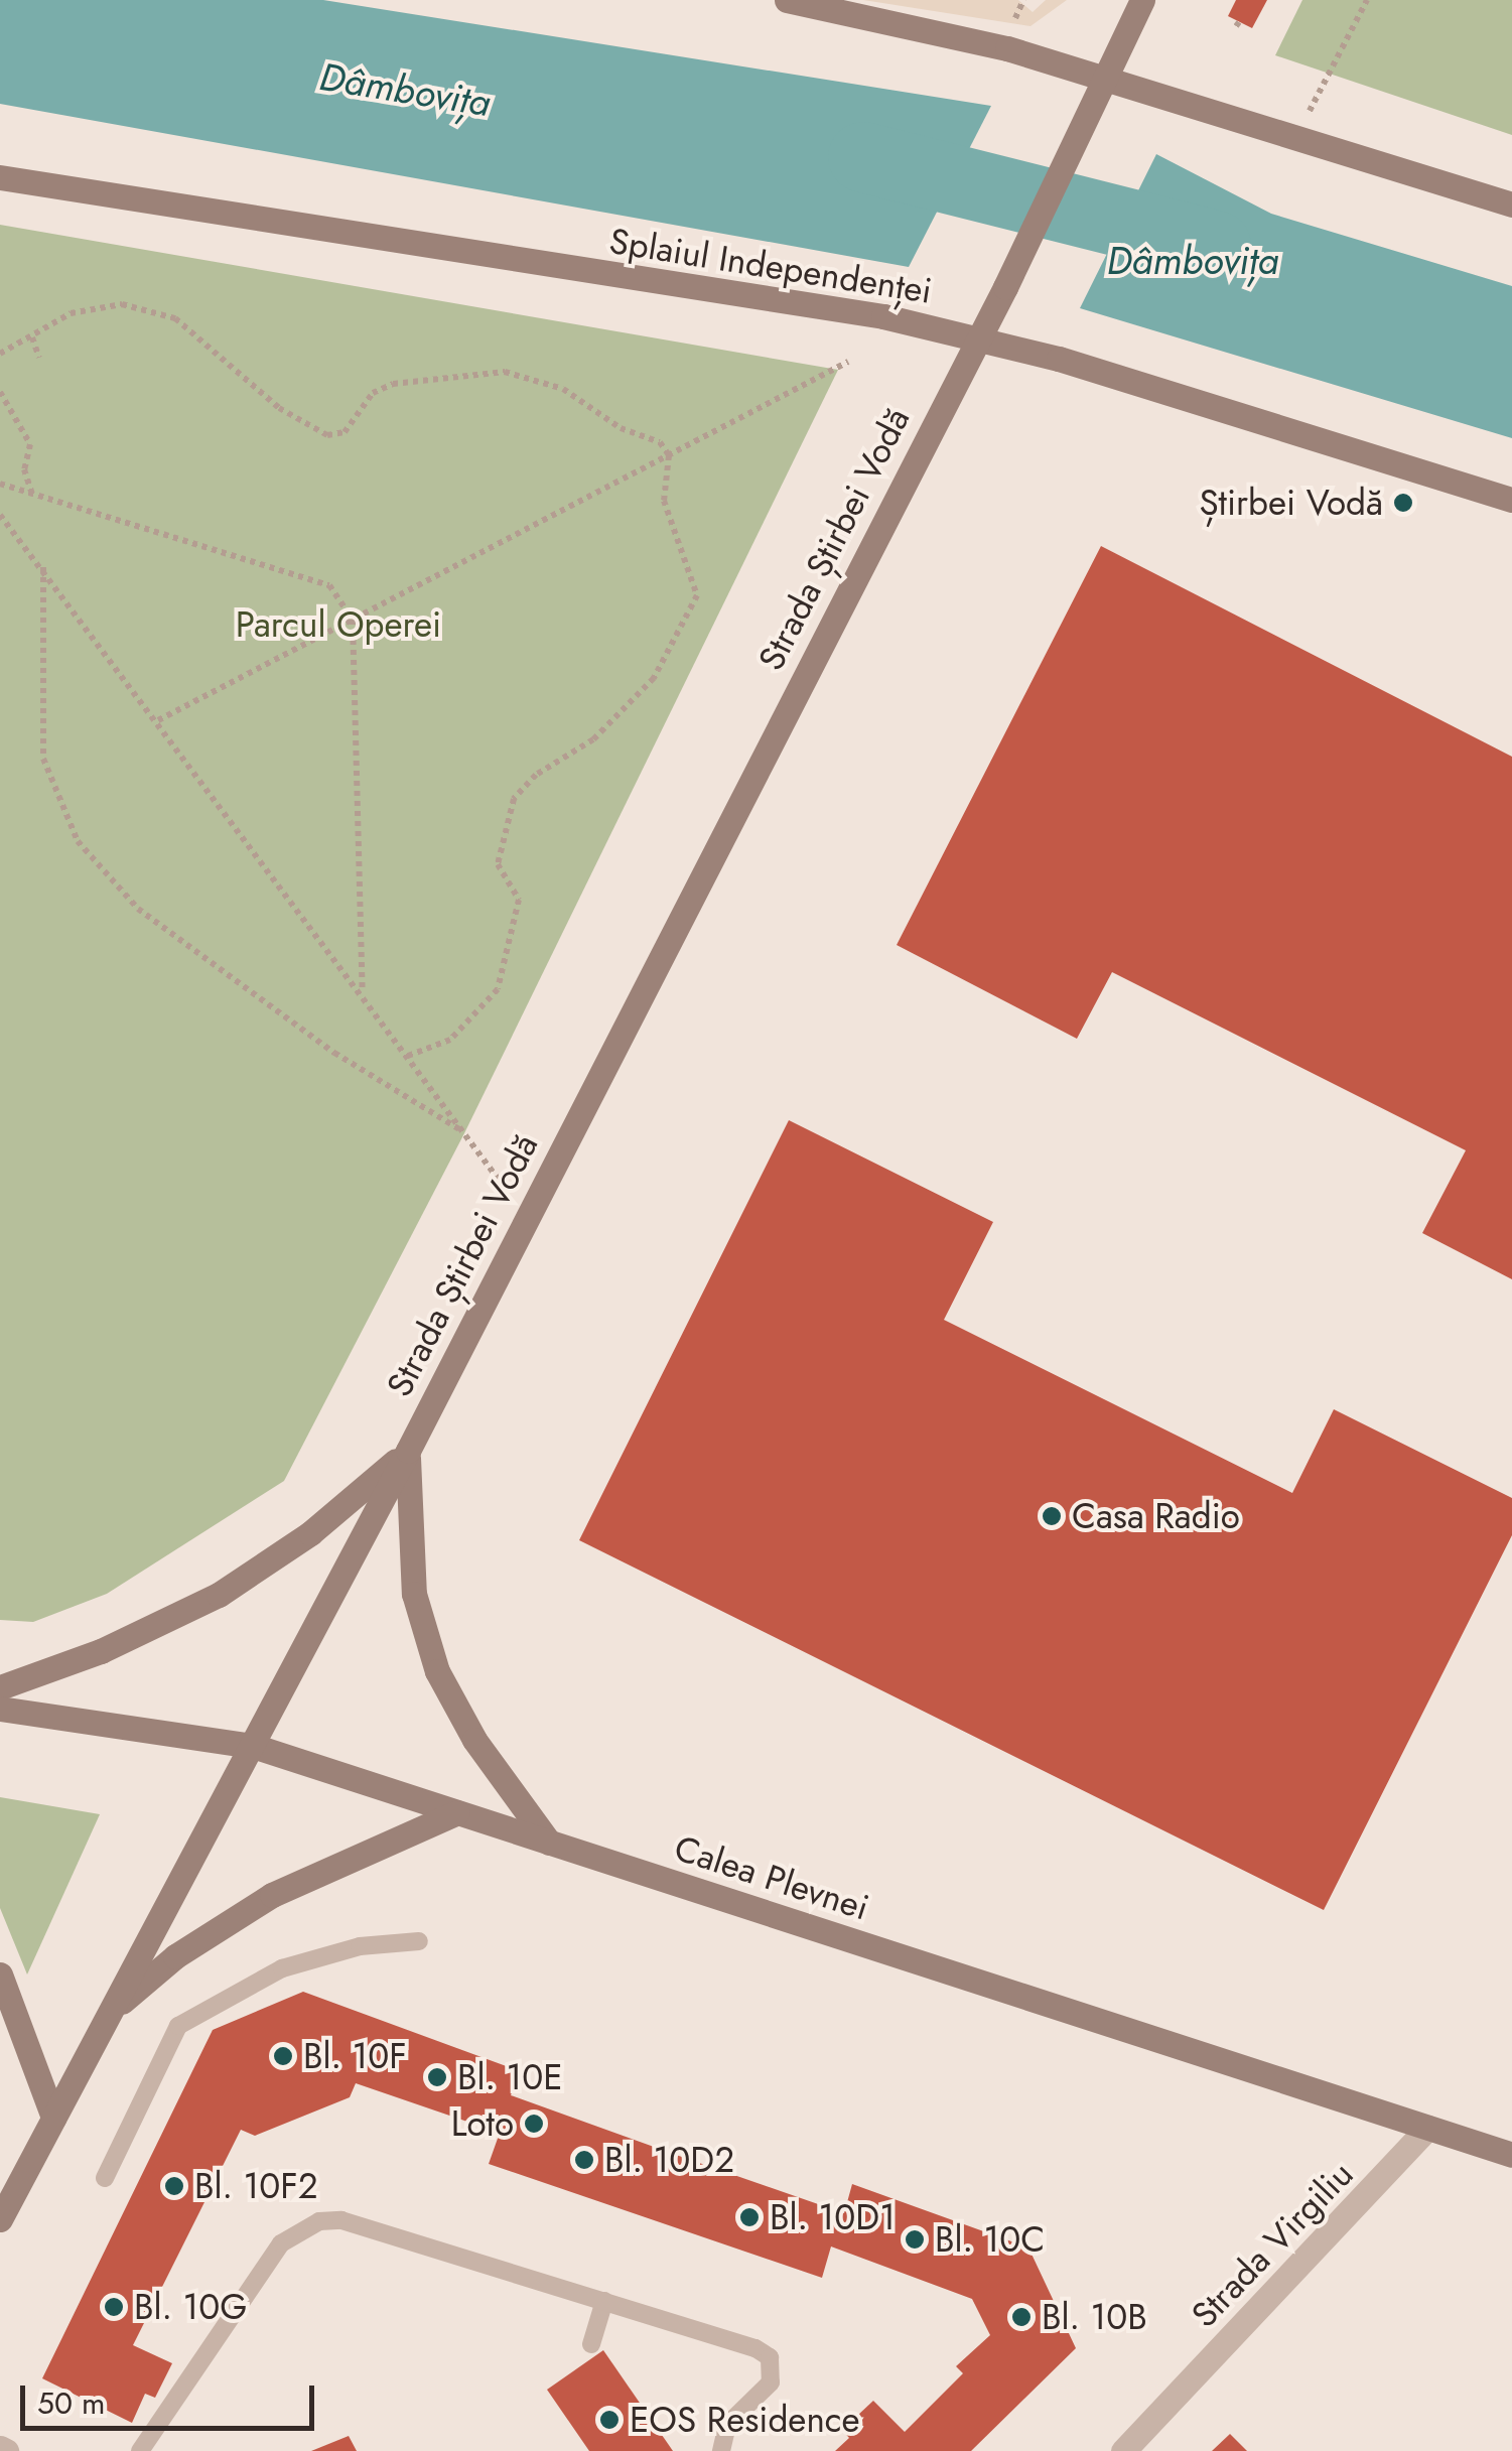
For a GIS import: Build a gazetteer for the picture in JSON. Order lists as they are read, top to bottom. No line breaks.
{"streets":{"main road":["Splaiul Independenței","Strada Știrbei Vodă","Calea Plevnei"],"street":["Strada Virgiliu"]},"crossings":[["Splaiul Independenței","Strada Știrbei Vodă"],["Strada Știrbei Vodă","Calea Plevnei"],["Calea Plevnei","Strada Virgiliu"]],"water":["Dâmbovița"],"parks":["Parcul Operei"],"places":["Știrbei Vodă","Casa Radio","Bl. 10F","Bl. 10E","Loto","Bl. 10D2","Bl. 10F2","Bl. 10D1","Bl. 10C","Bl. 10G","Bl. 10B","EOS Residence"],"scale_bar":"50 m"}
